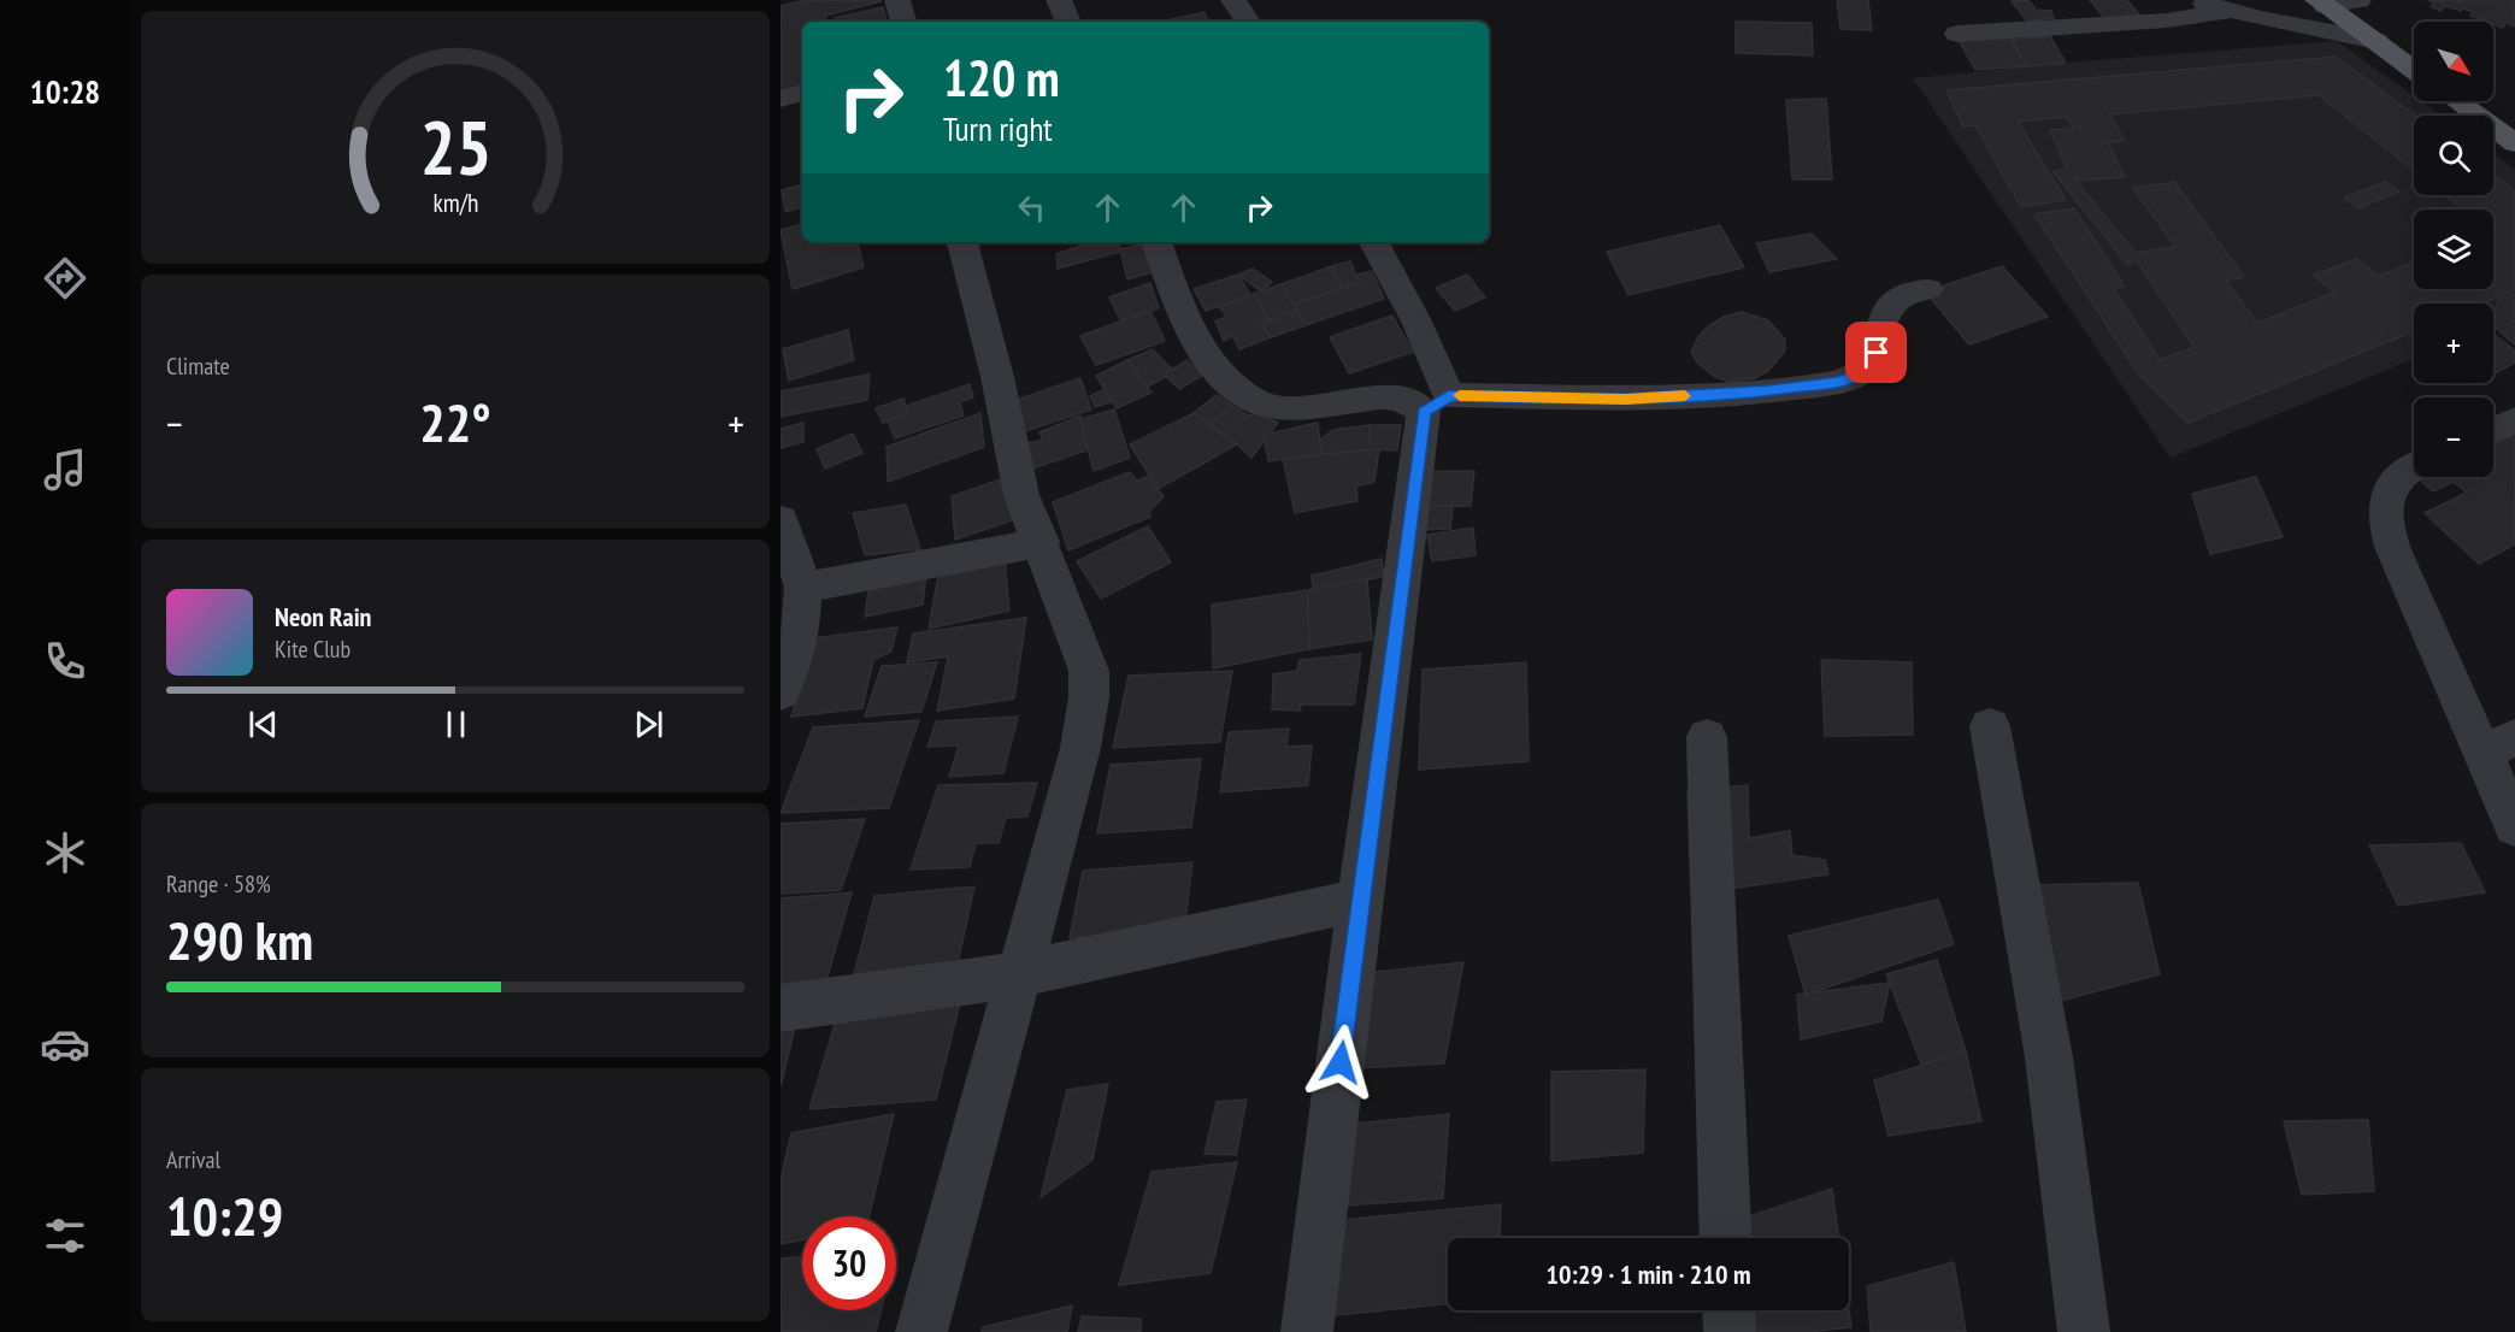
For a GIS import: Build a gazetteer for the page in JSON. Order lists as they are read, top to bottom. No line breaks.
{"north":"bottom right","page":{"tabs":"10:28","map_buttons":["+","−"],"turn":["120 m","Turn right"],"tile":["Climate",["Range · 58%","290 km"],["Arrival","10:29"]],"heat":["−","22°","+"],"song":["Neon Rain","Kite Club"],"limit":"30","trip":"10:29 · 1 min · 210 m","gauge":["25","km/h"]}}
